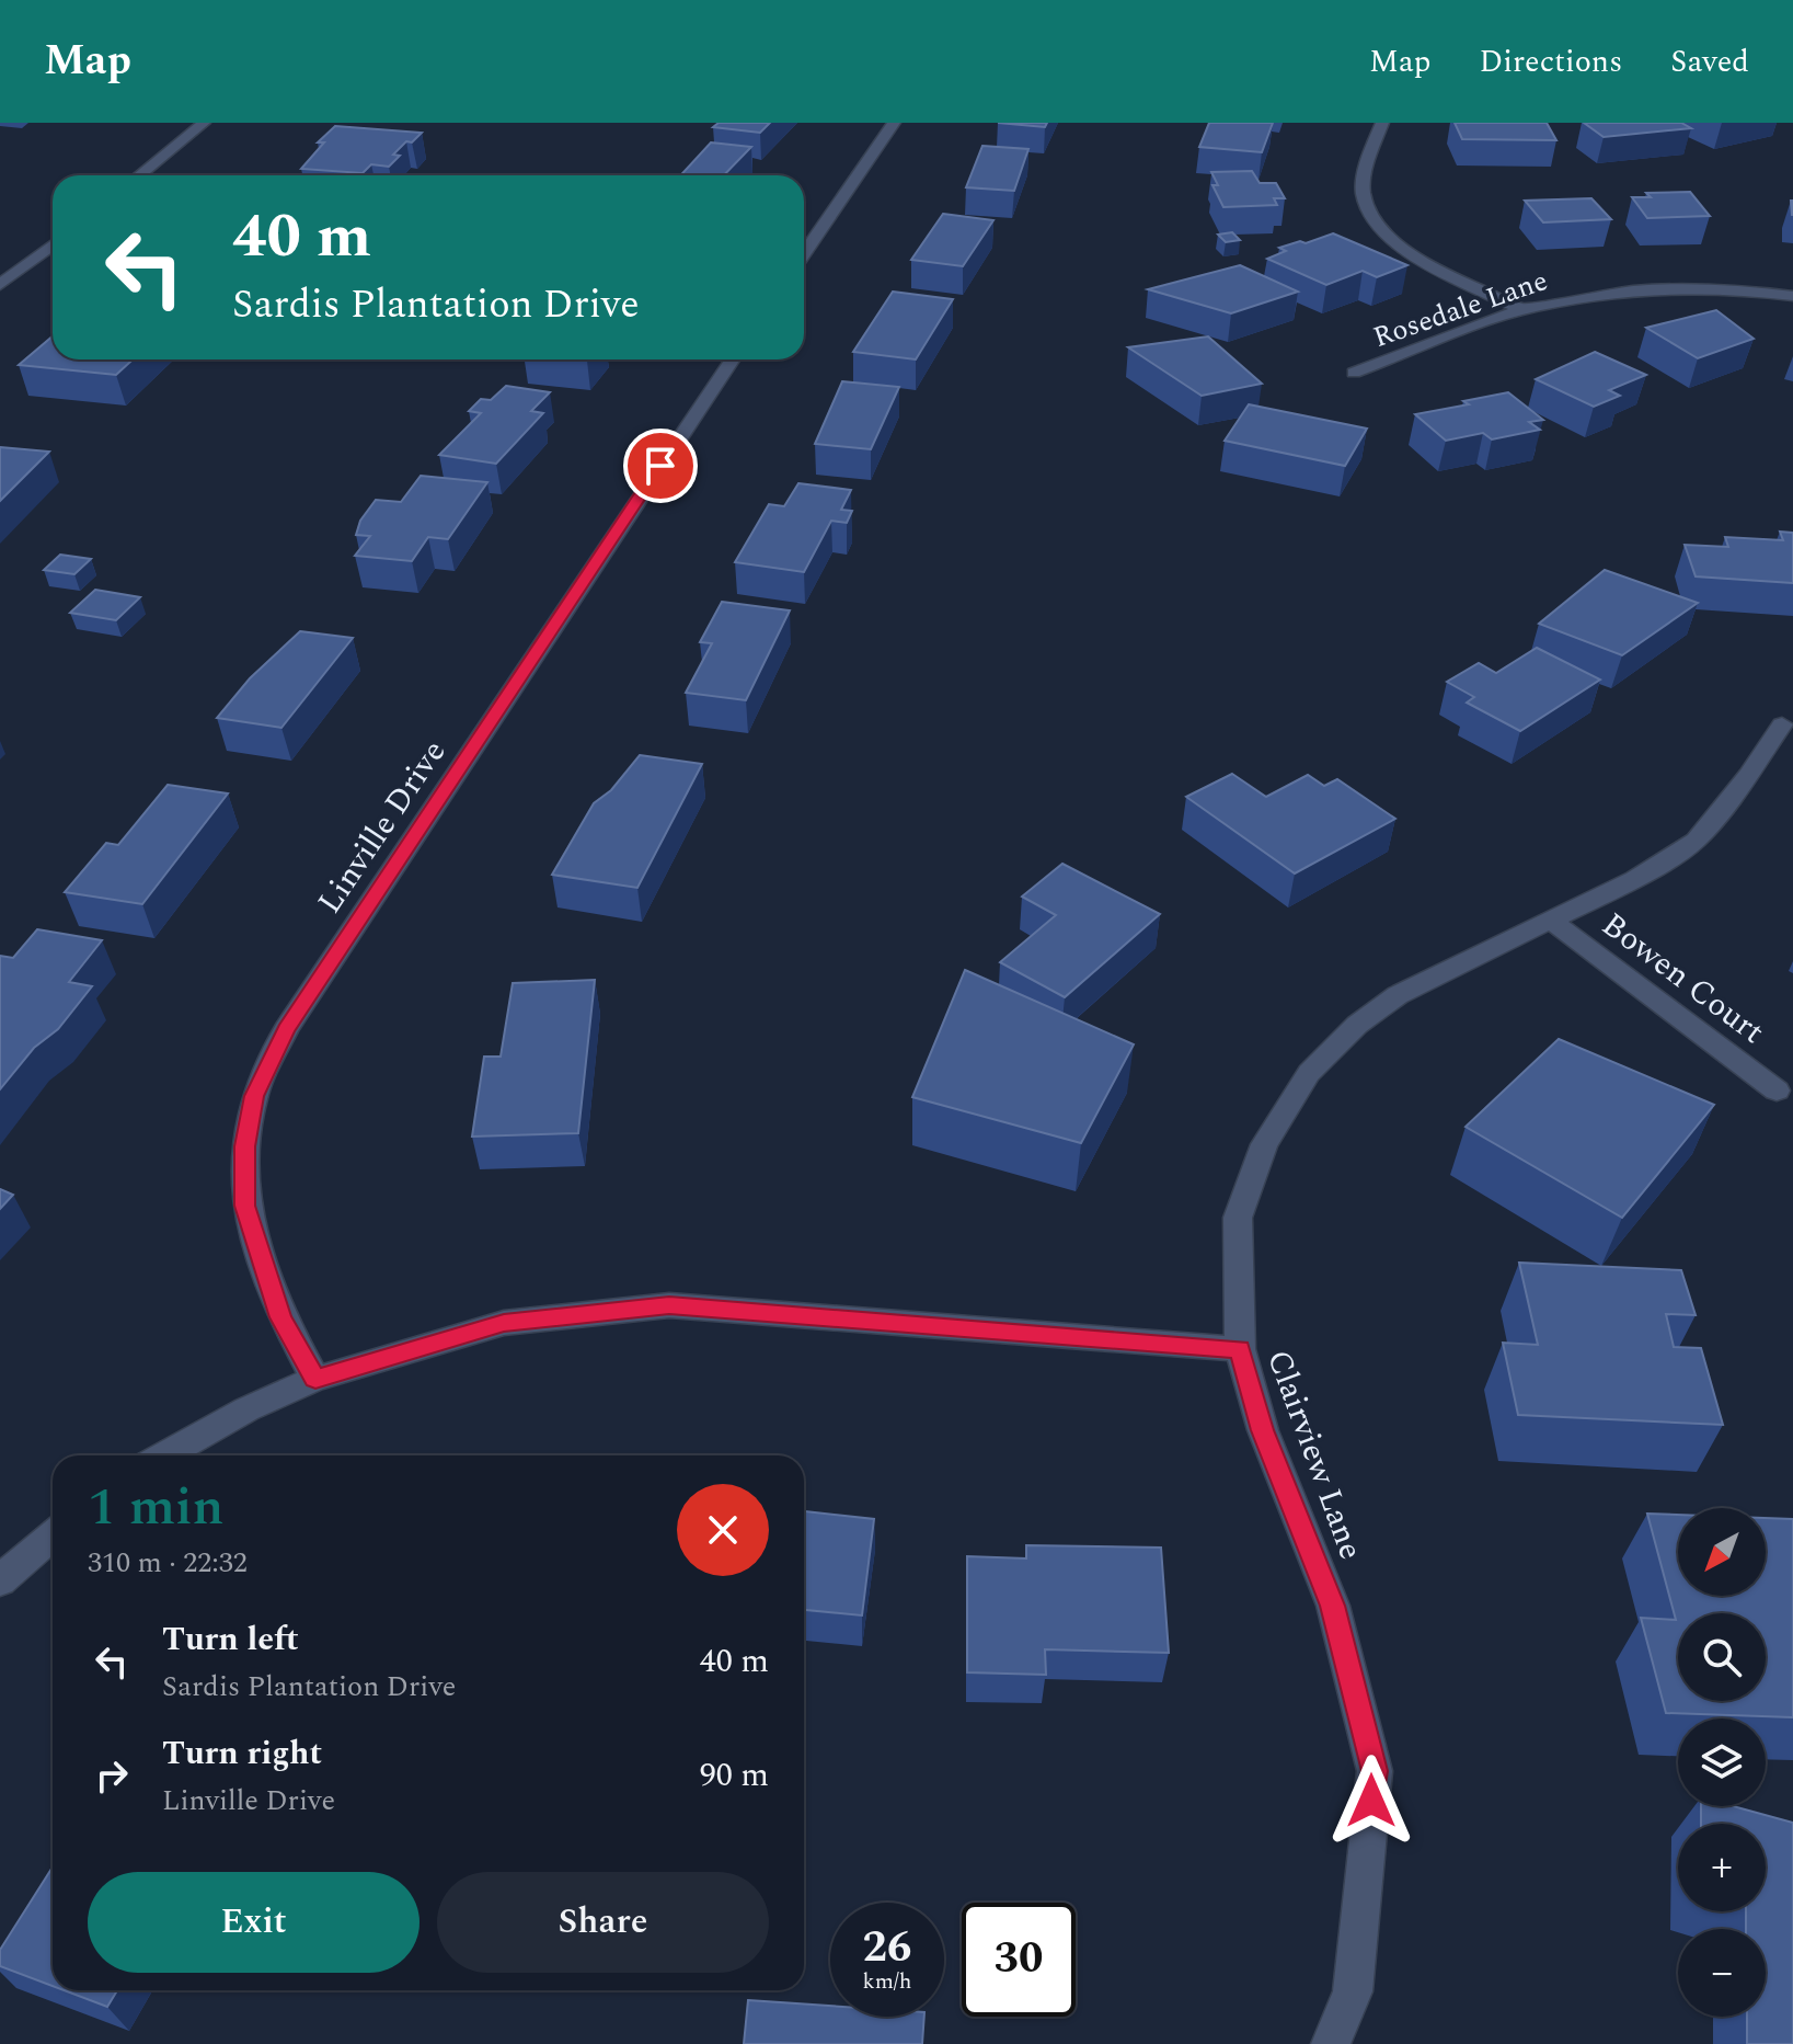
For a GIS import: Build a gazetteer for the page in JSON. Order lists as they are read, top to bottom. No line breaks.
{"streets":{"street":["Rosedale Lane","Linville Drive","Bowen Court","Clairview Lane"]},"crossings":[["Bowen Court","Clairview Lane"]],"north":"bottom left","page":{"header":"Map","nav":["Map","Directions","Saved"],"turn":["40 m","Sardis Plantation Drive"],"heading":["1 min","310 m · 22:32"],"map_buttons":["+","−"],"list":[{"name":"Turn left","note":"Sardis Plantation Drive","value":"40 m"},{"name":"Turn right","note":"Linville Drive","value":"90 m"}],"buttons":["Exit","Share"],"speed":"26 km/h","limit":"30"}}
